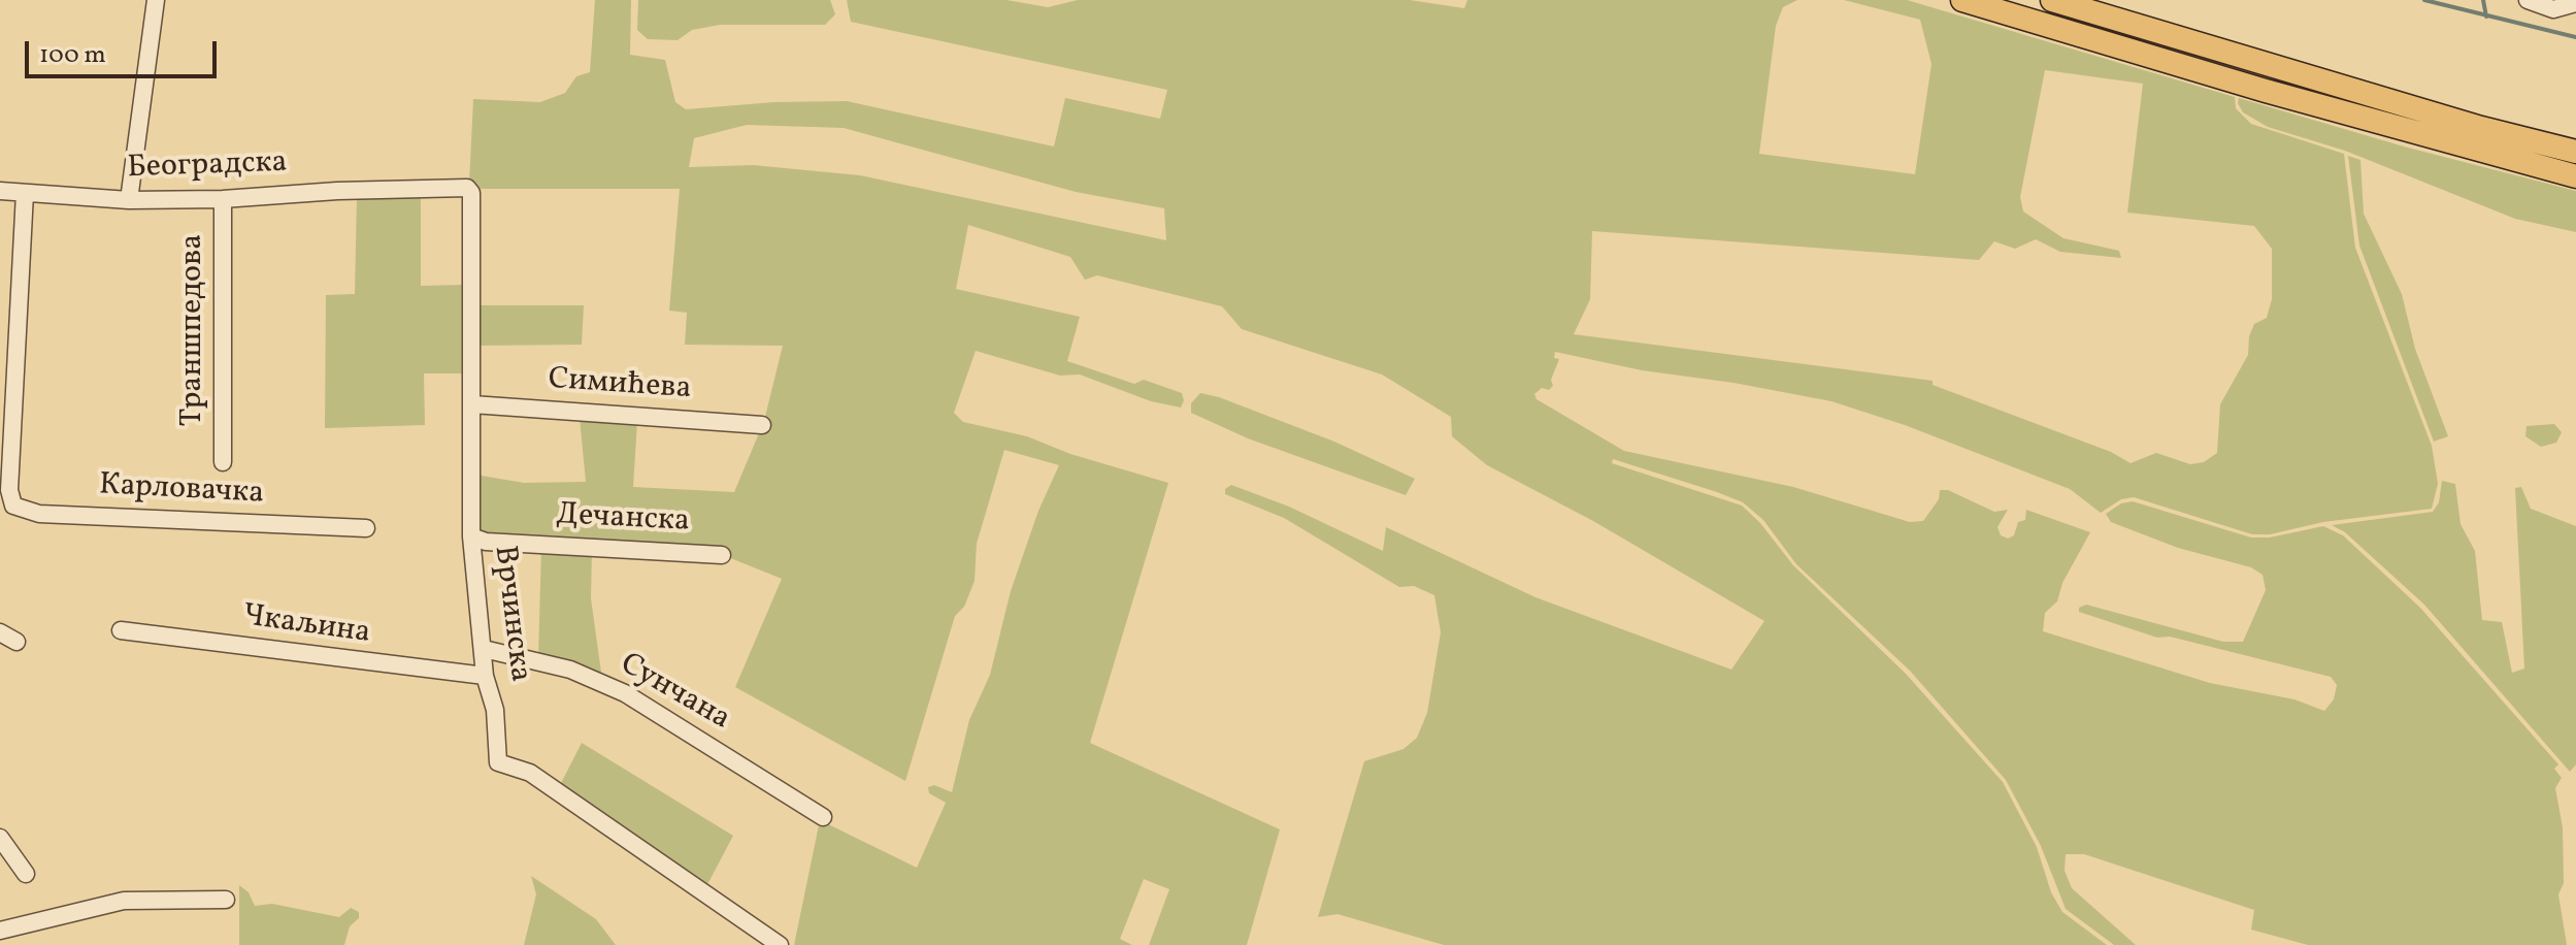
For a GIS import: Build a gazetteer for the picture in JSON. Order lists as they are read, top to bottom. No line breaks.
{"streets":{"street":["Београдска","Траншпедова","Симићева","Карловачка","Дечанска","Врчинска","Чкаљина","Сунчана"]},"crossings":[["Београдска","Траншпедова"],["Београдска","Карловачка"],["Београдска","Врчинска"],["Симићева","Врчинска"],["Дечанска","Врчинска"],["Врчинска","Чкаљина"],["Врчинска","Сунчана"]],"scale_bar":"100 m"}
